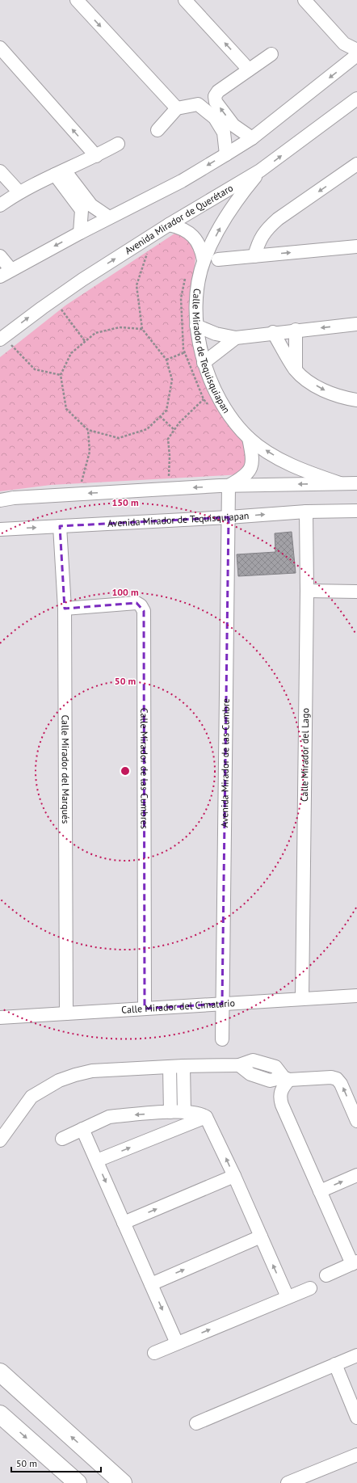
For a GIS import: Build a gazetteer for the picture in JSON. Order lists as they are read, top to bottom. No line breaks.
{"streets":{"street":["Avenida Mirador de Querétaro","Calle Mirador de Tequisquiapan","Avenida Mirador de Tequisquiapan","Calle Mirador del Lago","Avenida Mirador de las Cumbre","Calle Mirador de las Cumbres","Calle Mirador del Marqués","Calle Mirador del Cimatario"]},"crossings":[["Avenida Mirador de Querétaro","Calle Mirador de Tequisquiapan"],["Avenida Mirador de Tequisquiapan","Calle Mirador del Lago"],["Avenida Mirador de Tequisquiapan","Avenida Mirador de las Cumbre"],["Avenida Mirador de Tequisquiapan","Calle Mirador del Marqués"],["Calle Mirador del Lago","Calle Mirador del Cimatario"],["Avenida Mirador de las Cumbre","Calle Mirador del Cimatario"],["Calle Mirador de las Cumbres","Calle Mirador del Marqués"],["Calle Mirador de las Cumbres","Calle Mirador del Cimatario"],["Calle Mirador del Marqués","Calle Mirador del Cimatario"]],"scale_bar":"50 m","rings":["150 m","100 m","50 m"]}
